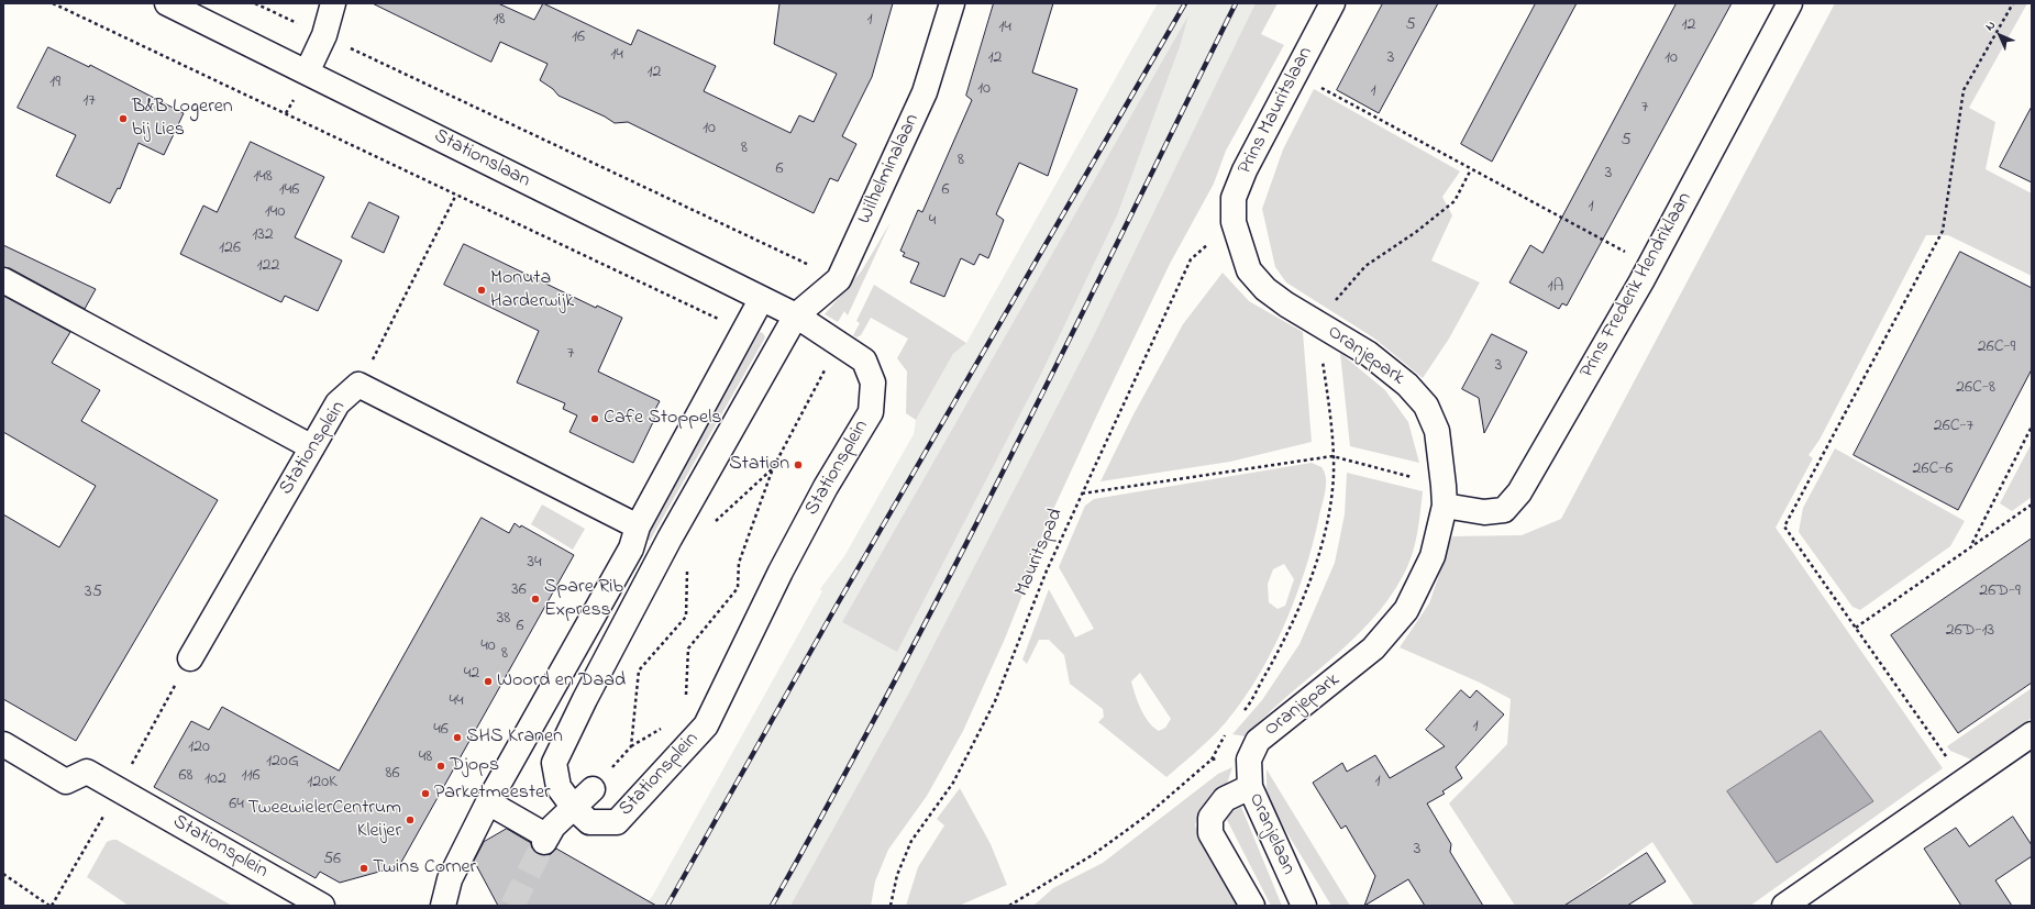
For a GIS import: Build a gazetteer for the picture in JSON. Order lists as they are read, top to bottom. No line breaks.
{"streets":{"street":["Prins Mauritslaan","Stationslaan","Wilhelminalaan","Prins Frederik Hendriklaan","Oranjepark","Stationsplein","Oranjelaan"],"path":["Mauritspad"]},"crossings":[["Prins Mauritslaan","Oranjepark"],["Prins Mauritslaan","Mauritspad"],["Stationslaan","Wilhelminalaan"],["Stationslaan","Stationsplein"],["Wilhelminalaan","Stationsplein"],["Prins Frederik Hendriklaan","Oranjepark"],["Oranjepark","Mauritspad"],["Oranjepark","Oranjelaan"]],"places":["B&B Logeren bij Lies","Monuta Harderwijk","Cafe Stoppels","Station","Spare Rib Express","Woord en Daad","SHS Kranen","Djops","Parketmeester","TweewielerCentrum Kleijer","Twins Corner"],"house_numbers":["18","1","5","12","14","16","14","12","3","10","12","19","10","1","17","7","10","5","8","8","6","3","148","146","6","1","140","4","132","126","122","1A","26C-9","7","3","26C-8","26C-7","26C-6","34","36","26D-9","35","38","6","26D-13","40","8","42","44","1","46","120","48","120G","86","68","116","102","1","120K","64","3","56"],"north":"top left"}
